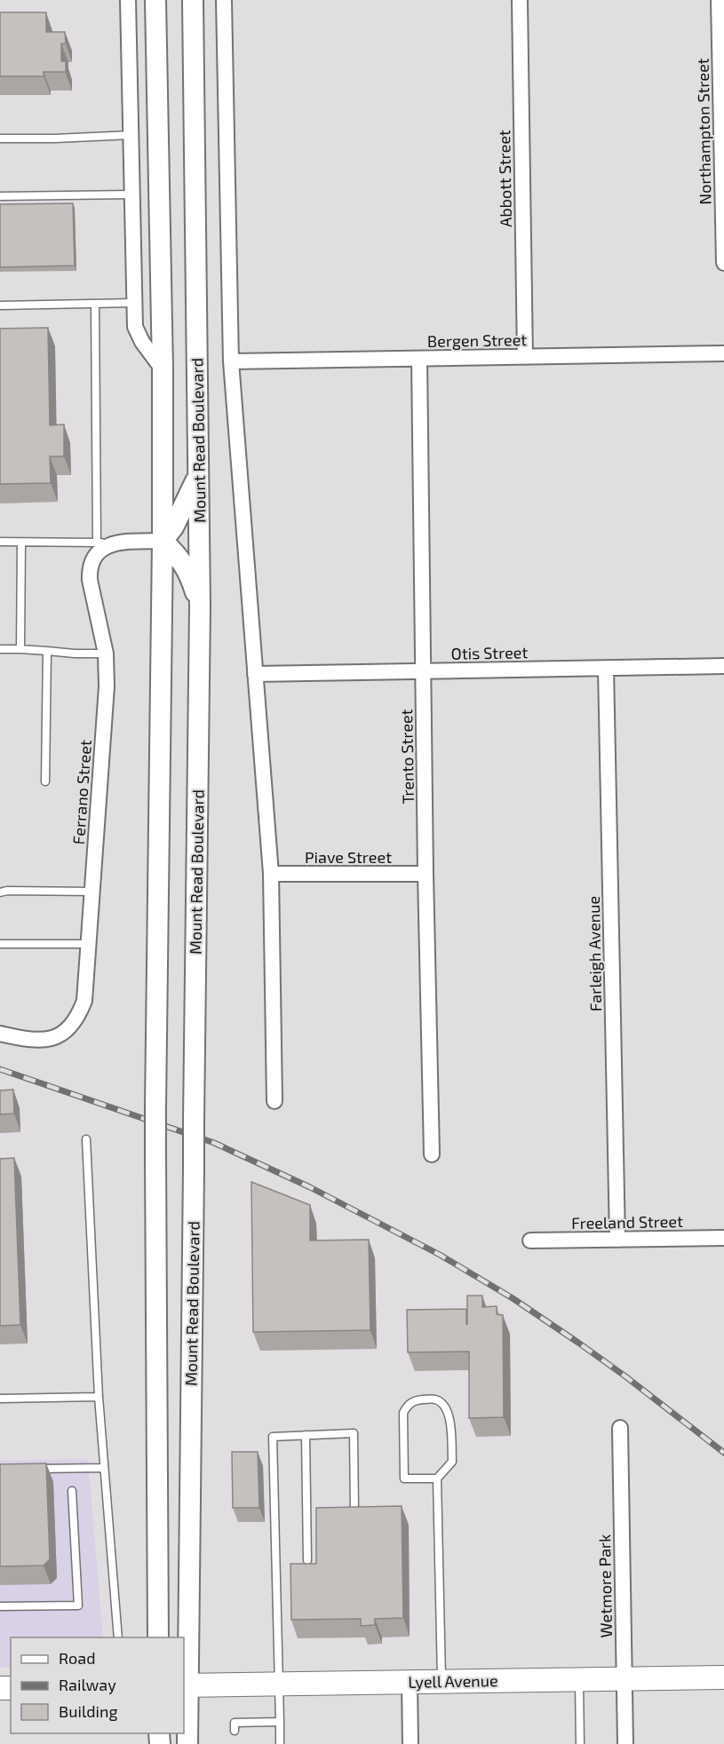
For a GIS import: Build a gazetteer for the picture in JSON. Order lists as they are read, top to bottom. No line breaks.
{"streets":{"main road":["Mount Read Boulevard","Lyell Avenue"],"street":["Northampton Street","Abbott Street","Bergen Street","Otis Street","Trento Street","Ferrano Street","Piave Street","Farleigh Avenue","Freeland Street","Wetmore Park"]},"crossings":[["Abbott Street","Bergen Street"],["Bergen Street","Trento Street"],["Mount Read Boulevard","Lyell Avenue"],["Otis Street","Trento Street"],["Otis Street","Farleigh Avenue"],["Trento Street","Piave Street"],["Farleigh Avenue","Freeland Street"],["Wetmore Park","Lyell Avenue"]],"legend":["Road","Railway","Building"]}
